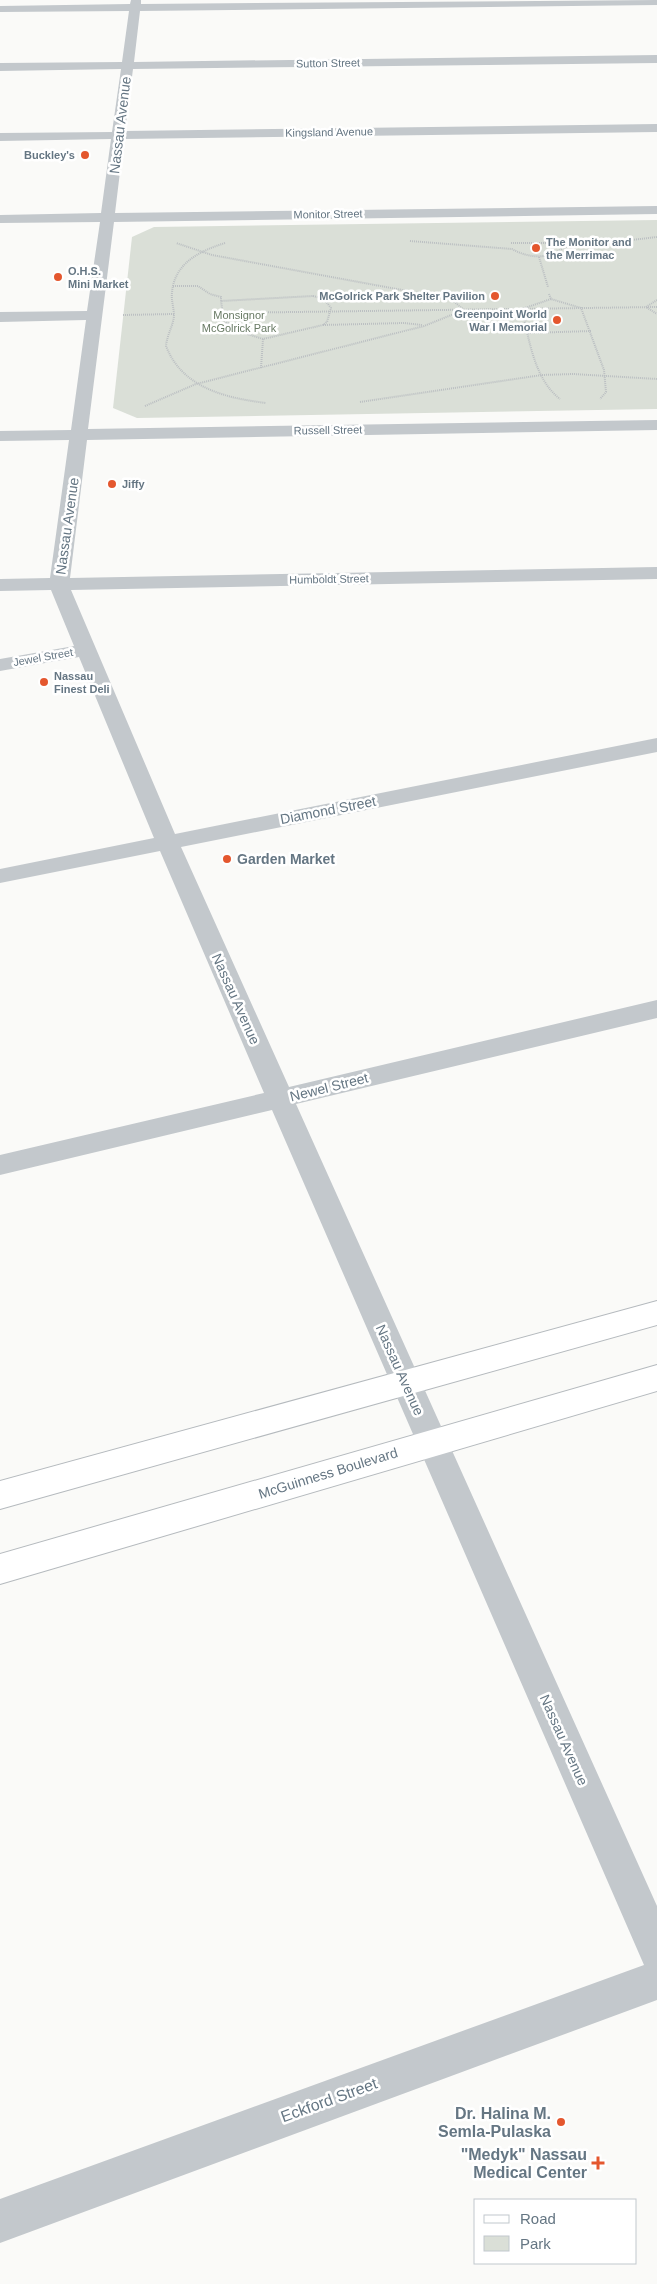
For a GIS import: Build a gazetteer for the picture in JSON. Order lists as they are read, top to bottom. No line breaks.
{"streets":{"main road":["McGuinness Boulevard"],"street":["Sutton Street","Nassau Avenue","Kingsland Avenue","Monitor Street","Russell Street","Humboldt Street","Jewel Street","Diamond Street","Newel Street","Eckford Street"]},"crossings":[["Sutton Street","Nassau Avenue"],["Nassau Avenue","Kingsland Avenue"],["Nassau Avenue","Monitor Street"],["Nassau Avenue","Russell Street"],["Nassau Avenue","Humboldt Street"],["Nassau Avenue","Jewel Street"],["Nassau Avenue","Diamond Street"],["Nassau Avenue","Newel Street"],["Nassau Avenue","McGuinness Boulevard"]],"parks":["Monsignor McGolrick Park"],"places":{"other":["Buckley's","The Monitor and the Merrimac","O.H.S. Mini Market","McGolrick Park Shelter Pavilion","Greenpoint World War I Memorial","Jiffy","Nassau Finest Deli","Garden Market","Dr. Halina M. Semla-Pulaska"],"health":["\"Medyk\" Nassau Medical Center"]},"legend":["Road","Park"]}
